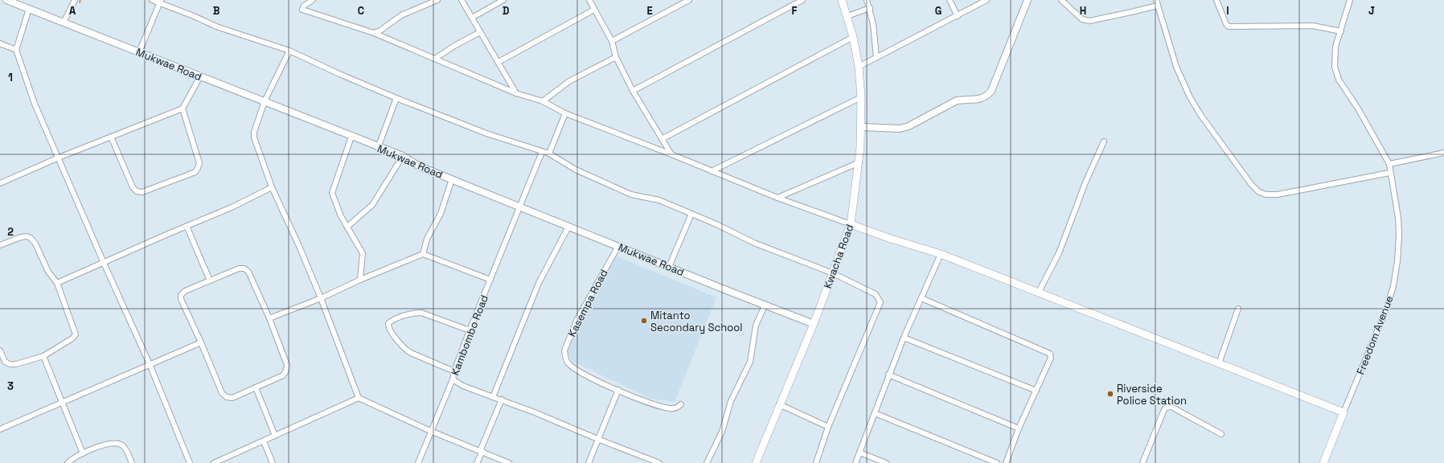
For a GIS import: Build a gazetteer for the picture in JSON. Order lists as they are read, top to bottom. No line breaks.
{"streets":{"main road":["Kwacha Road","Freedom Avenue"],"street":["Mukwae Road","Kasempa Road","Kambombo Road"]},"crossings":[["Mukwae Road","Kwacha Road"],["Mukwae Road","Kasempa Road"],["Mukwae Road","Kambombo Road"]],"places":["Mitanto Secondary School","Riverside Police Station"],"grid":{"columns":["A","B","C","D","E","F","G","H","I","J"],"rows":["1","2","3"]}}
